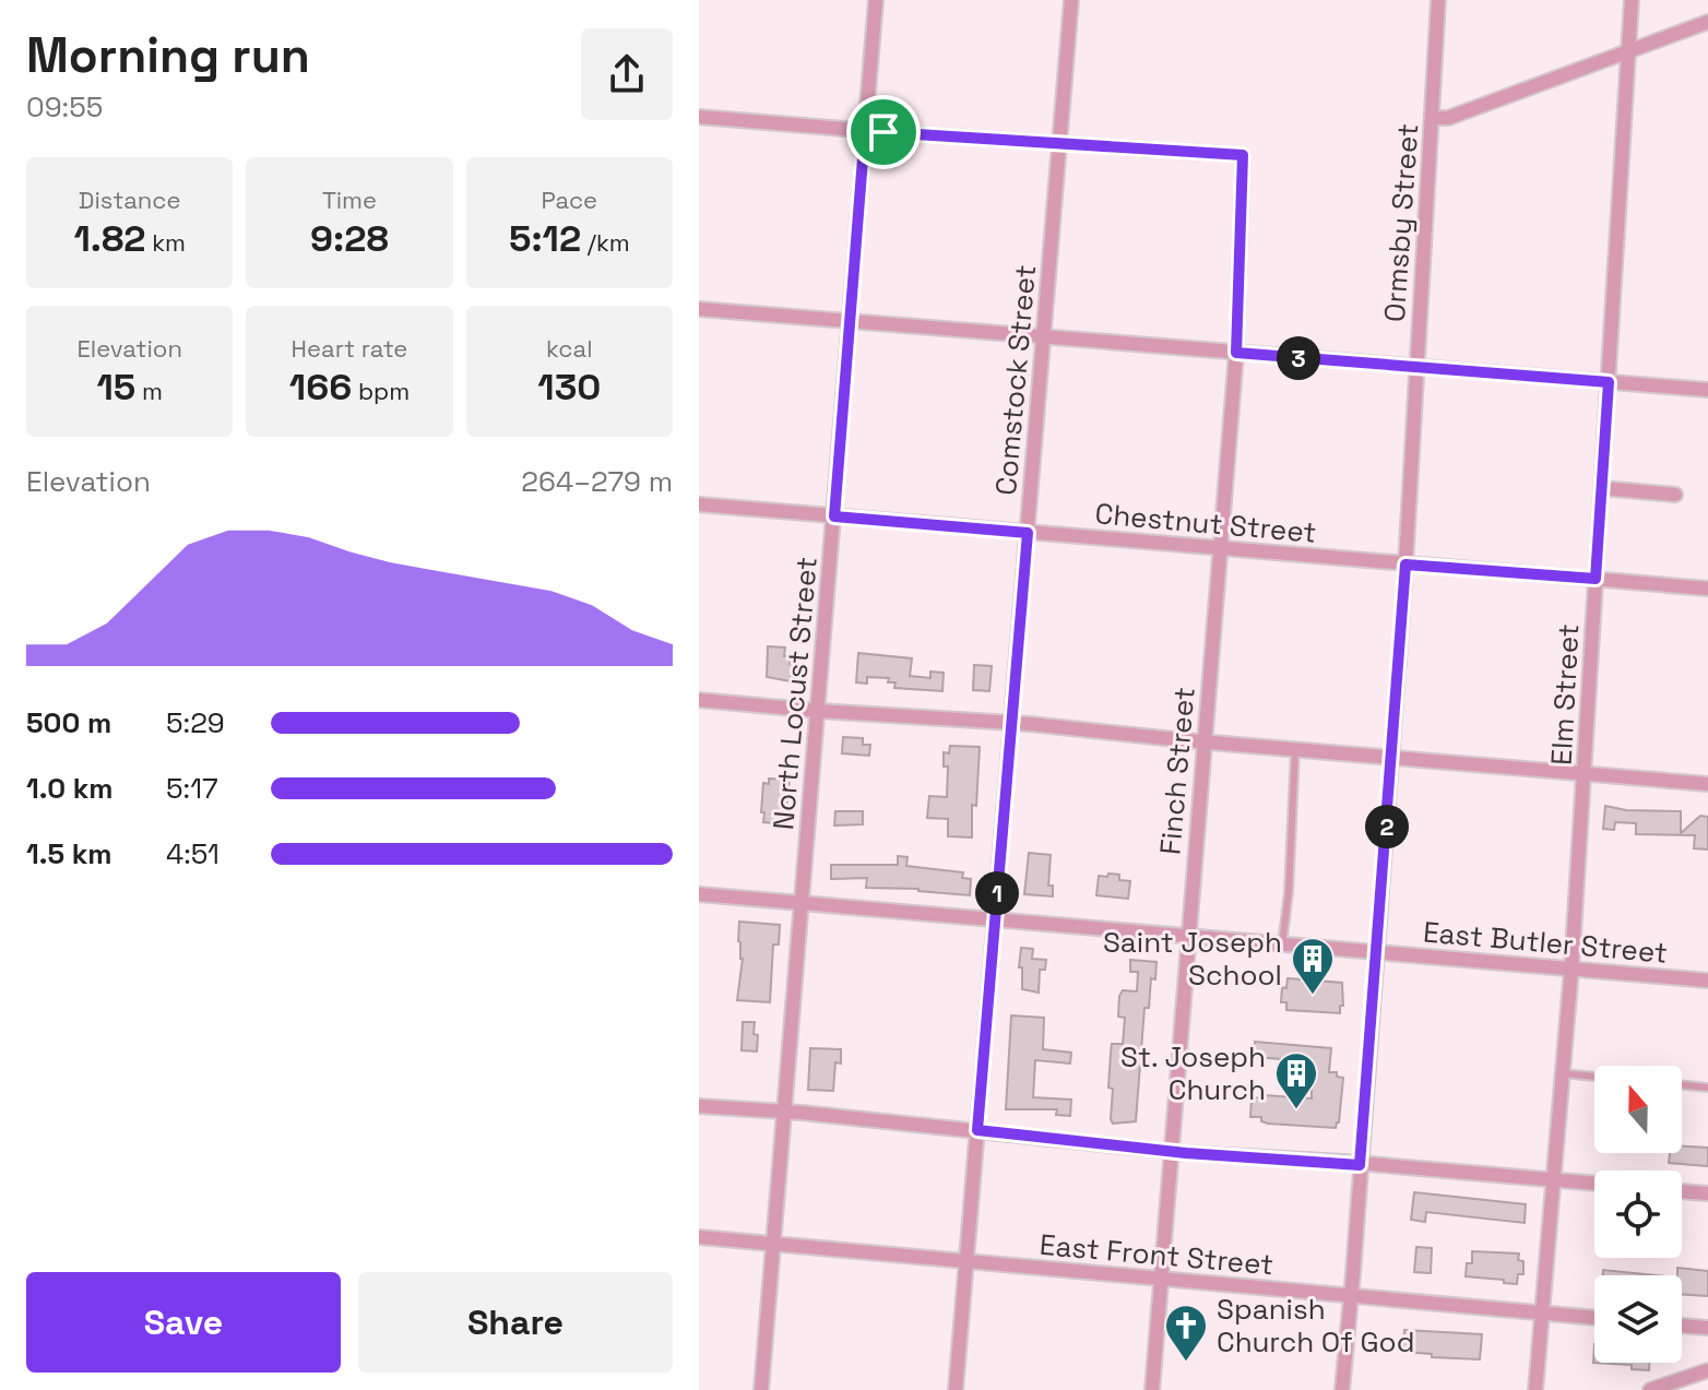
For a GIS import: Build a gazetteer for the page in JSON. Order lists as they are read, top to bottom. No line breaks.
{"streets":{"street":["Ormsby Street","Comstock Street","Chestnut Street","North Locust Street","Elm Street","Finch Street","East Butler Street","East Front Street"]},"crossings":[["Ormsby Street","Chestnut Street"],["Ormsby Street","East Butler Street"],["Ormsby Street","East Front Street"],["Comstock Street","Chestnut Street"],["Comstock Street","Finch Street"],["Comstock Street","East Butler Street"],["Comstock Street","East Front Street"],["Chestnut Street","North Locust Street"],["Chestnut Street","Elm Street"],["Chestnut Street","Finch Street"],["North Locust Street","East Butler Street"],["North Locust Street","East Front Street"],["Elm Street","East Butler Street"],["Elm Street","East Front Street"],["Finch Street","East Butler Street"],["Finch Street","East Front Street"]],"places":{"building":["Saint Joseph School","St. Joseph Church"],"church":["Spanish Church Of God"]},"north":"top","page":{"heading":["Morning run","09:55"],"stats":[["Distance","1.82 km"],["Time","9:28"],["Pace","5:12 /km"],["Elevation","15 m"],["Heart rate","166 bpm"],["kcal","130"]],"pins":["3","2","1"],"chart":["Elevation","264–279 m"],"list":[{"name":"500 m","note":"5:29"},{"name":"1.0 km","note":"5:17"},{"name":"1.5 km","note":"4:51"}],"buttons":["Save","Share"]}}
